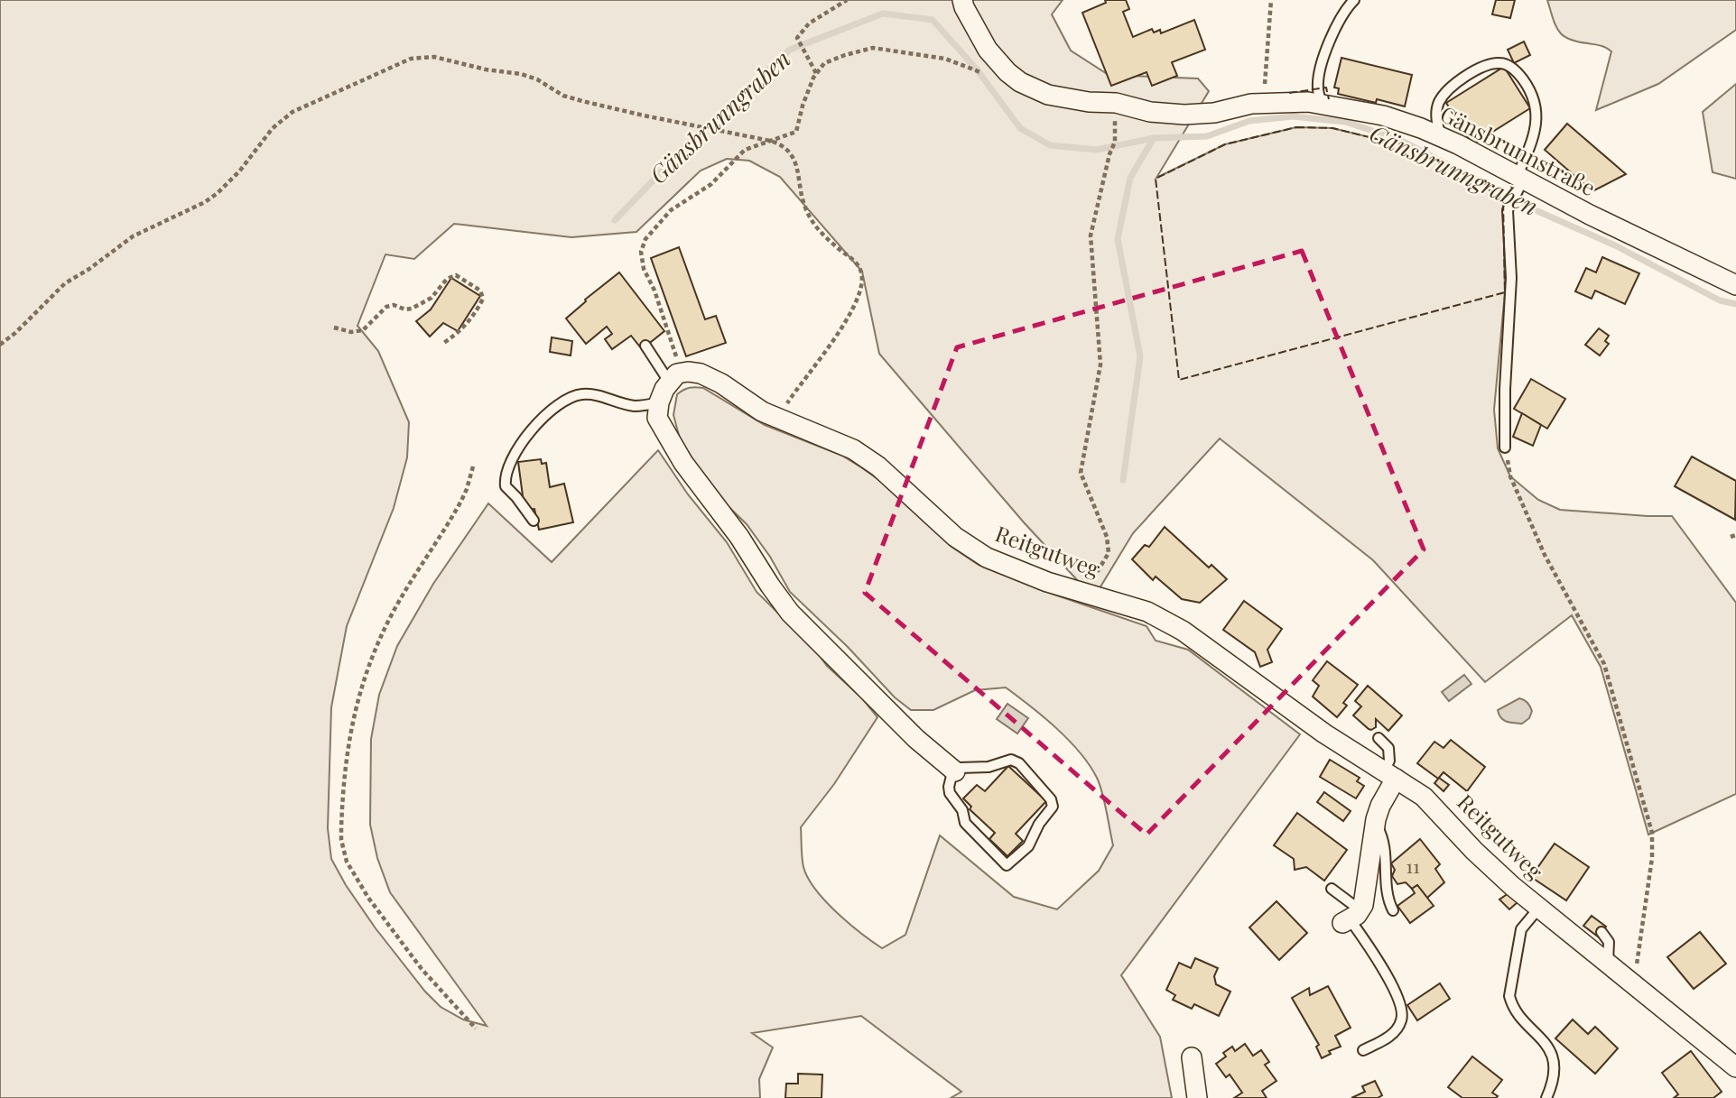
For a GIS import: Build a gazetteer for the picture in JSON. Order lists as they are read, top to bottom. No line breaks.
{"streets":{"street":["Gänsbrunnstraße","Reitgutweg"]},"water":["Gänsbrunngraben"],"house_numbers":["11"]}
